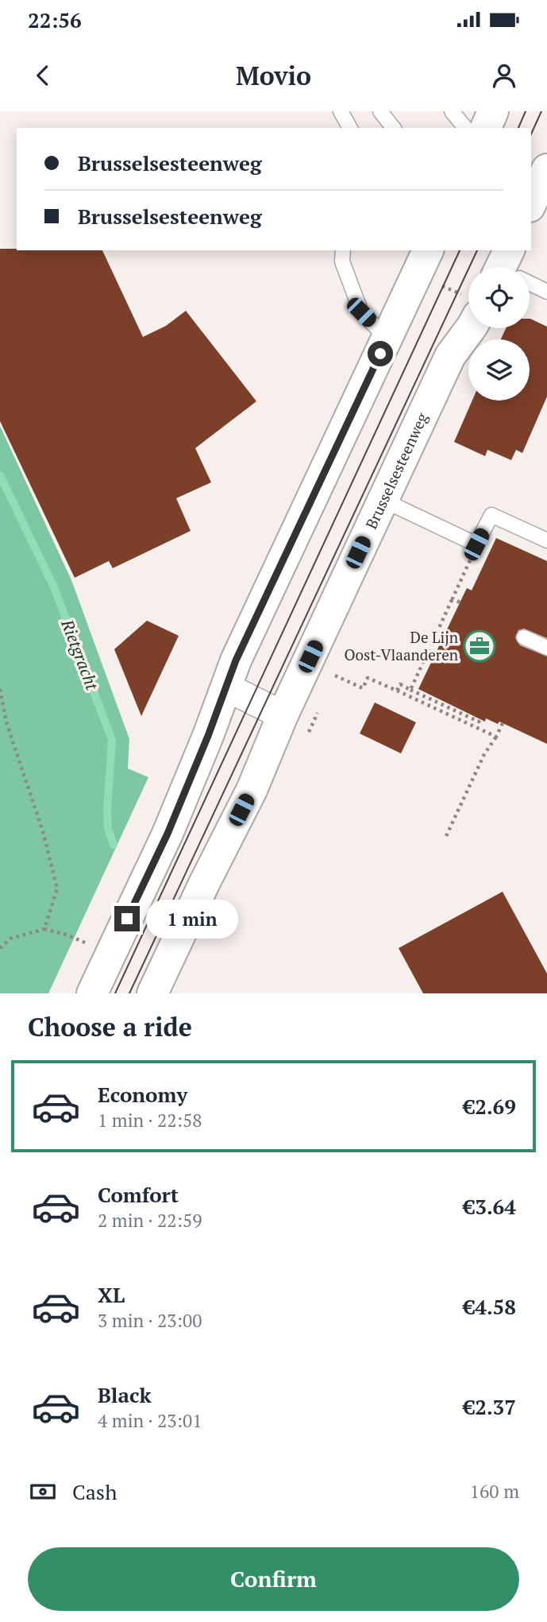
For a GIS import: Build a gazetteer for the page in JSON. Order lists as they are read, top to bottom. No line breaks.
{"streets":{"main road":["Brusselsesteenweg"]},"water":["Rietgracht"],"places":{"office":["De Lijn Oost-Vlaanderen"]},"page":{"status":"22:56","header":"Movio","banner":["Brusselsesteenweg","Brusselsesteenweg"],"bubble":"1 min","heading":"Choose a ride","list":[{"name":"Economy","note":"1 min · 22:58","value":"€2.69"},{"name":"Comfort","note":"2 min · 22:59","value":"€3.64"},{"name":"XL","note":"3 min · 23:00","value":"€4.58"},{"name":"Black","note":"4 min · 23:01","value":"€2.37"}],"pay":["Cash","160 m"],"buttons":"Confirm"}}
